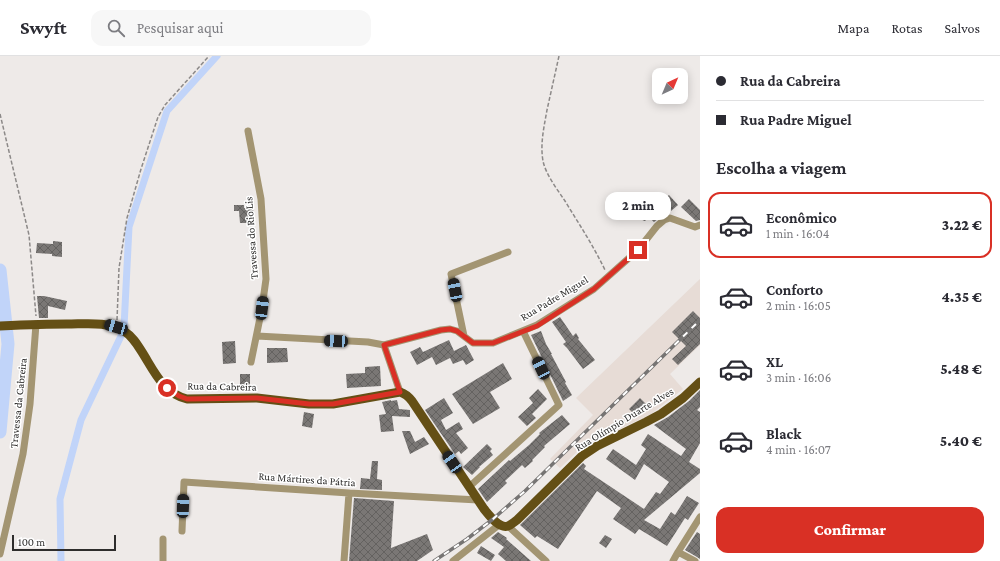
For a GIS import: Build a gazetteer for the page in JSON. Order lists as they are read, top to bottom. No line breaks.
{"streets":{"main road":["Rua da Cabreira","Rua Olímpio Duarte Alves"],"street":["Travessa do Rio Lis","Rua Padre Miguel","Travessa da Cabreira","Rua Mártires da Pátria"]},"crossings":[["Rua da Cabreira","Travessa da Cabreira"]],"scale_bar":"100 m","north":"top right","page":{"header":"Swyft","search":"Pesquisar aqui","nav":["Mapa","Rotas","Salvos"],"banner":["Rua da Cabreira","Rua Padre Miguel"],"heading":"Escolha a viagem","bubble":"2 min","list":[{"name":"Econômico","note":"1 min · 16:04","value":"3.22 €"},{"name":"Conforto","note":"2 min · 16:05","value":"4.35 €"},{"name":"XL","note":"3 min · 16:06","value":"5.48 €"},{"name":"Black","note":"4 min · 16:07","value":"5.40 €"}],"buttons":"Confirmar","scale":"100 m"}}
